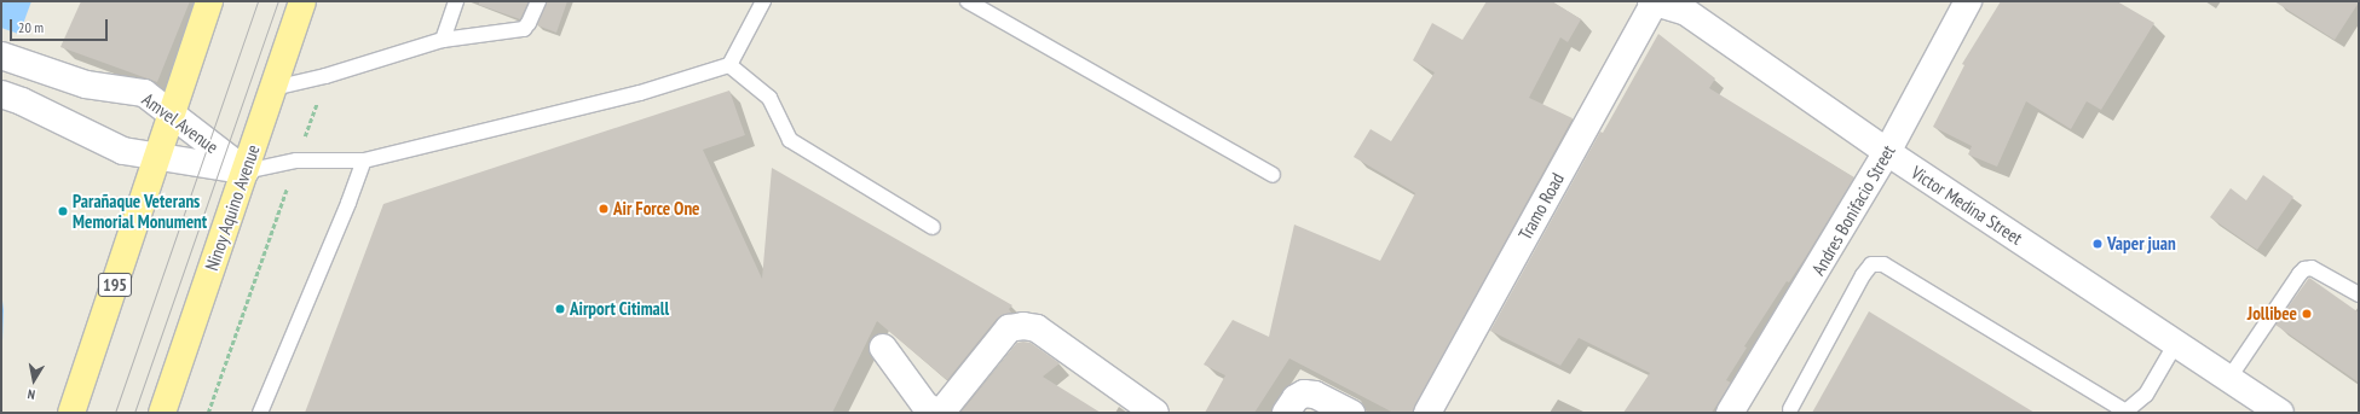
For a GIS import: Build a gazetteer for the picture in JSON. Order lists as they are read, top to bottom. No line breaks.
{"streets":{"main road":["Ninoy Aquino Avenue","195"],"street":["Amvel Avenue","Victor Medina Street","Tramo Road","Andres Bonifacio Street"]},"crossings":[["Amvel Avenue","Ninoy Aquino Avenue"],["Amvel Avenue","195"],["Victor Medina Street","Tramo Road"],["Victor Medina Street","Andres Bonifacio Street"]],"places":["Air Force One","Parañaque Veterans Memorial Monument","Vaper juan","Airport Citimall","Jollibee"],"scale_bar":"20 m","north":"bottom"}
